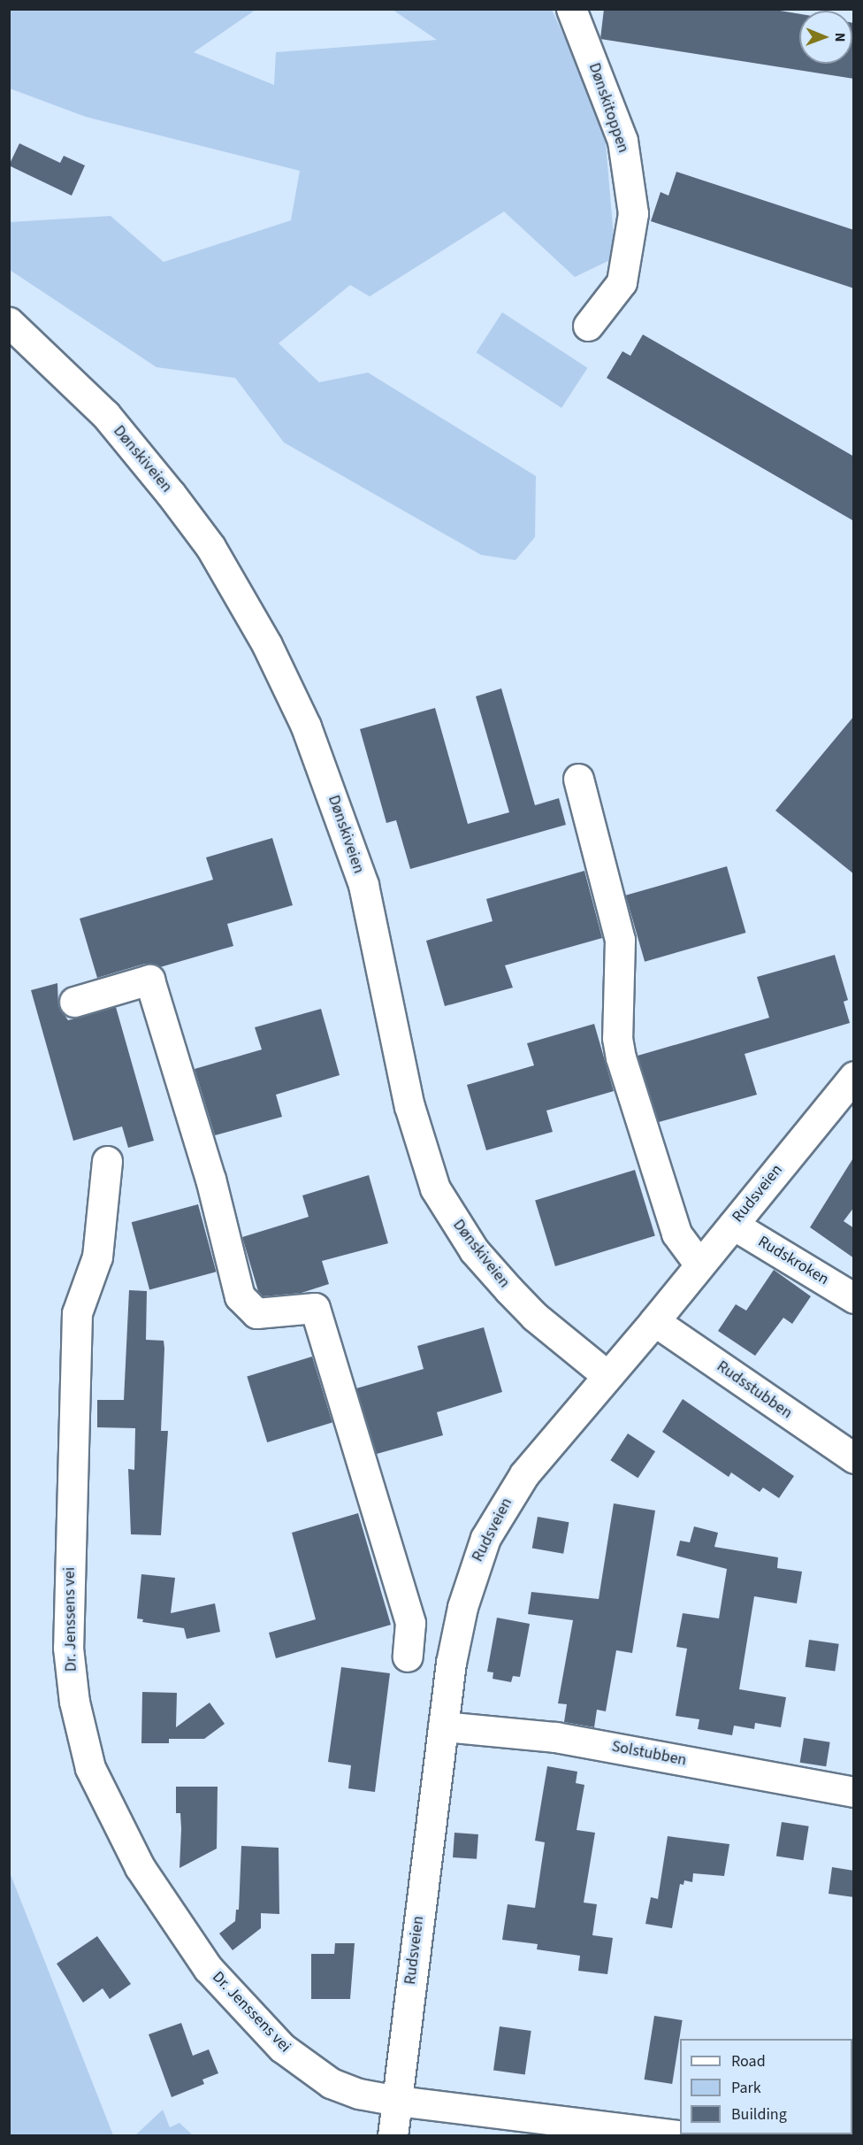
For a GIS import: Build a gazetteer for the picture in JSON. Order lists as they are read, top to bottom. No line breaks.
{"streets":{"street":["Dønskitoppen","Dønskiveien","Rudsveien","Rudskroken","Rudsstubben","Dr. Jenssens vei","Solstubben"]},"crossings":[["Dønskiveien","Rudsveien"],["Rudsveien","Rudskroken"],["Rudsveien","Rudsstubben"],["Rudsveien","Dr. Jenssens vei"],["Rudsveien","Solstubben"]],"legend":["Road","Park","Building"],"north":"right"}
